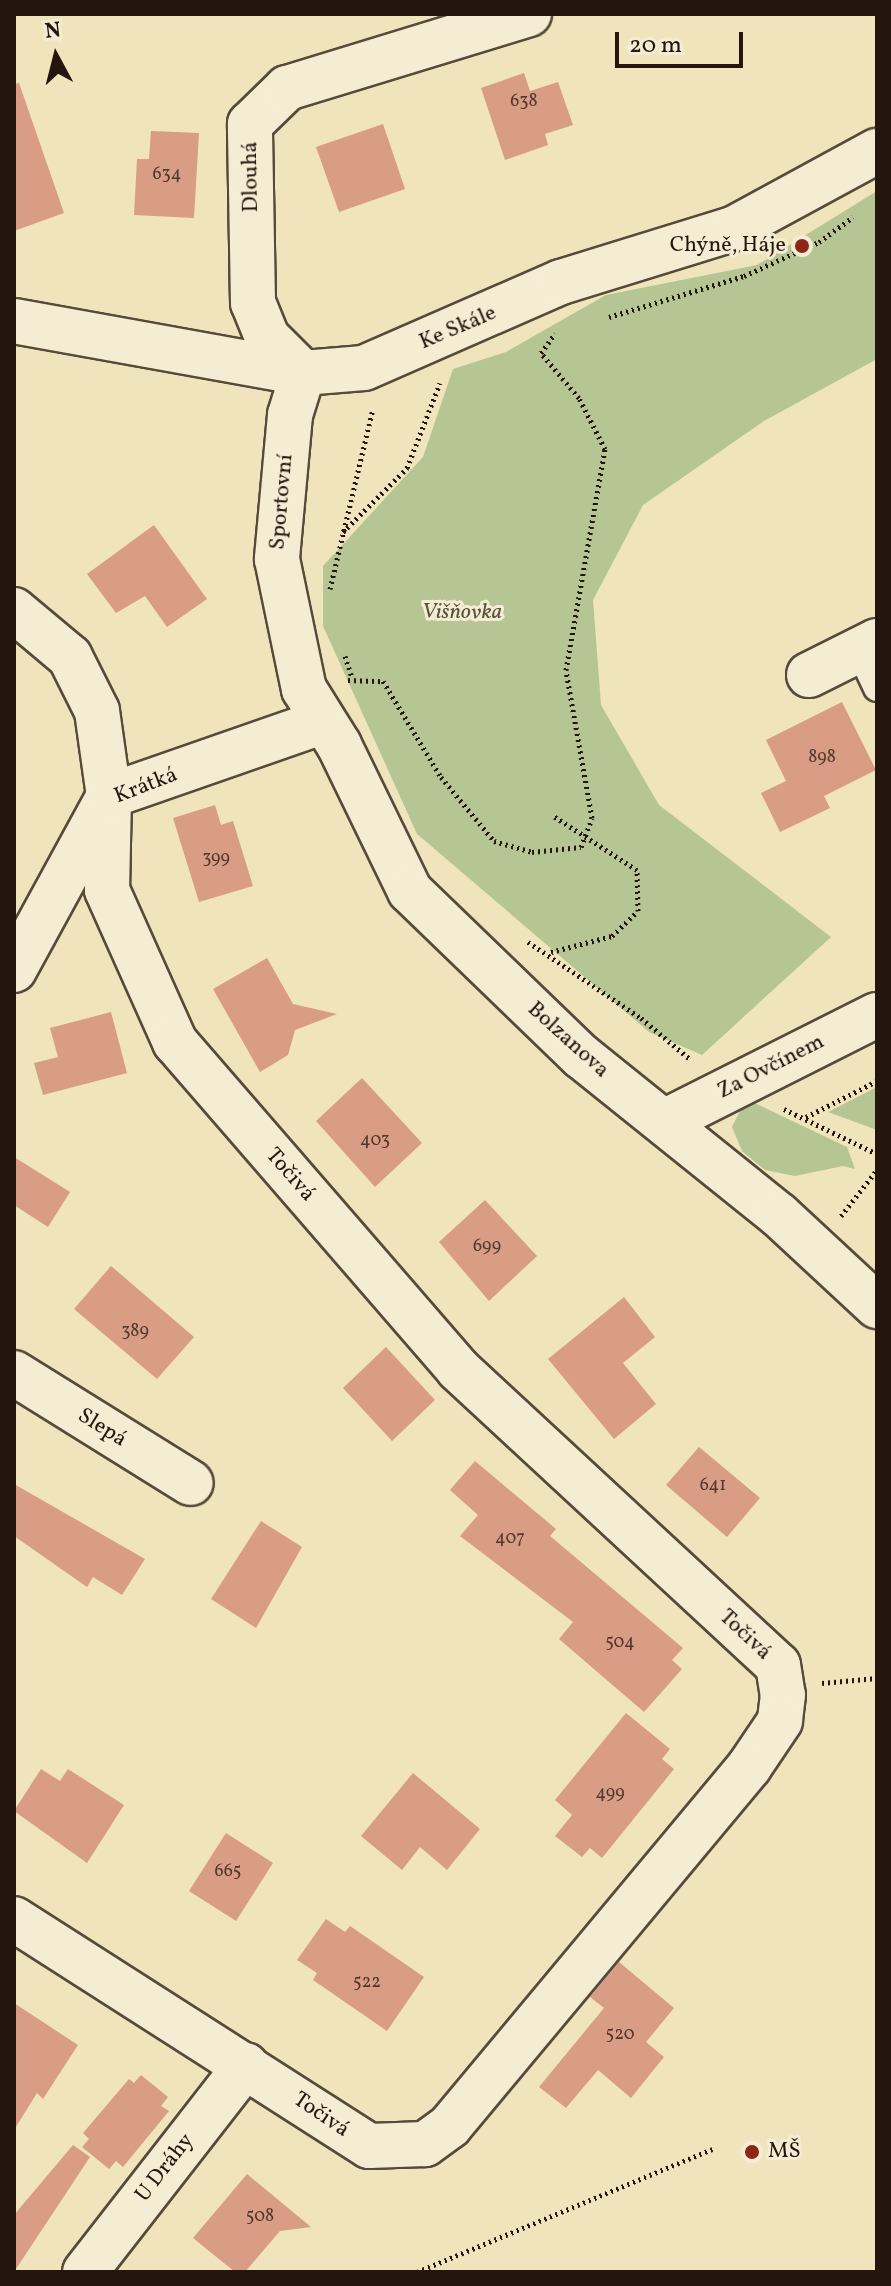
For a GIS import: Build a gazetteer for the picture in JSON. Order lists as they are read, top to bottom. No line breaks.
{"streets":{"street":["Dlouhá","Ke Skále","Sportovní","Krátká","Bolzanova","Za Ovčínem","Točivá","Slepá","U Dráhy"]},"crossings":[["Dlouhá","Ke Skále"],["Dlouhá","Sportovní"],["Ke Skále","Sportovní"],["Sportovní","Krátká"],["Sportovní","Bolzanova"],["Krátká","Bolzanova"],["Krátká","Točivá"],["Bolzanova","Za Ovčínem"],["Točivá","U Dráhy"]],"parks":["Višňovka"],"places":["Chýně, Háje","MŠ"],"house_numbers":["638","634","898","399","403","699","389","641","407","504","499","665","522","520","508"],"scale_bar":"20 m","north":"top"}
